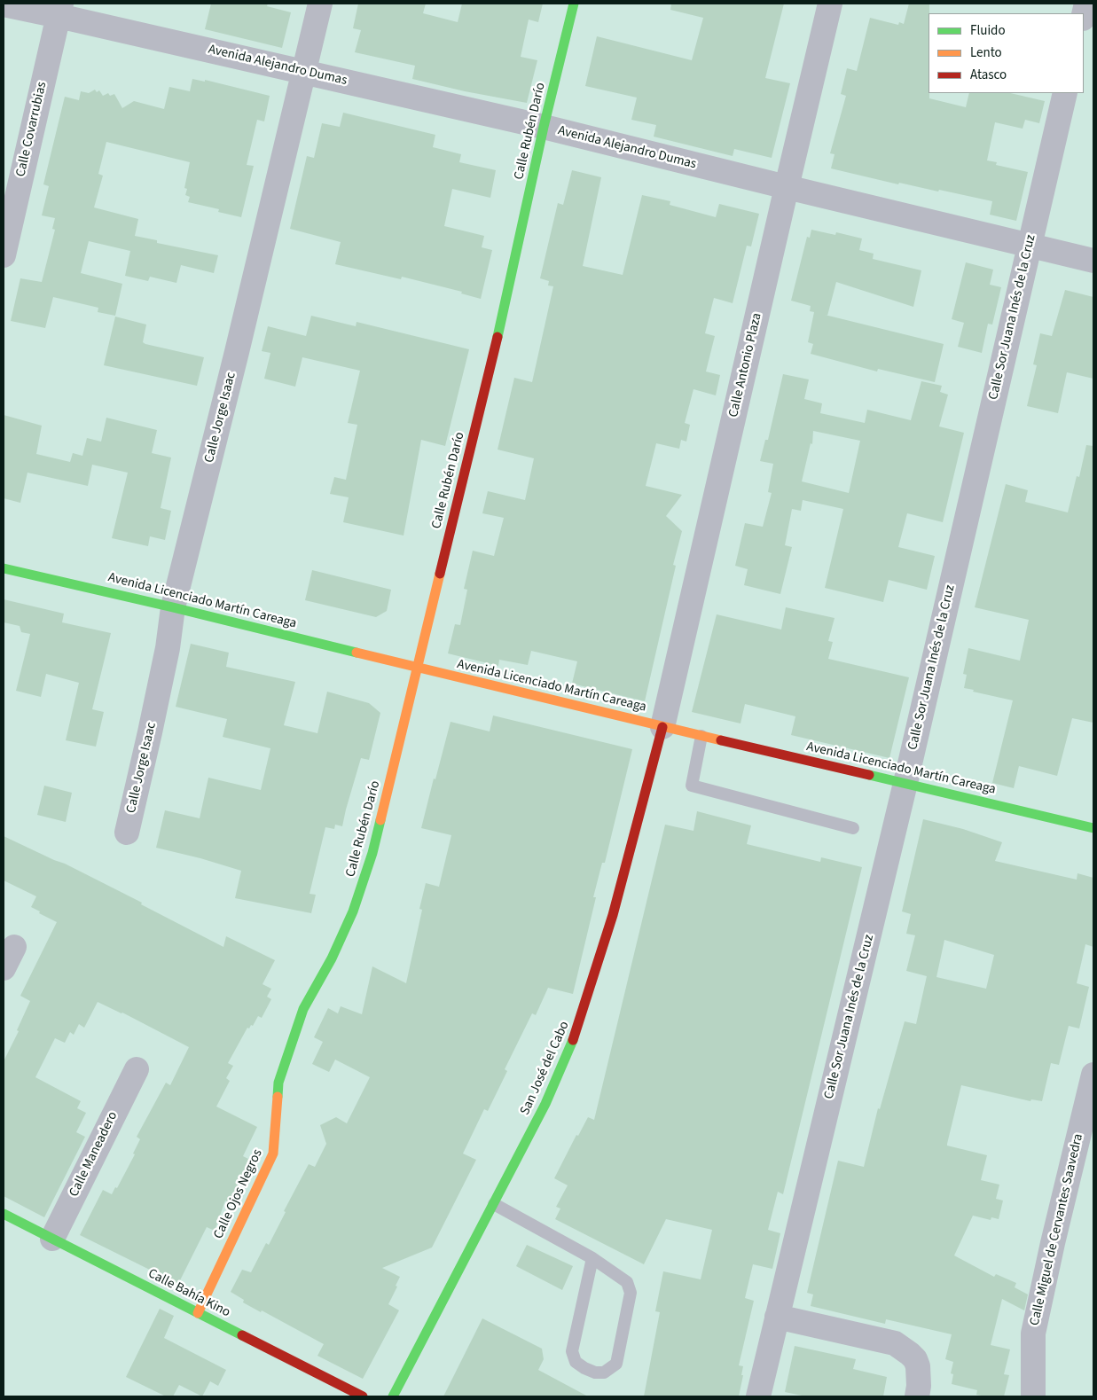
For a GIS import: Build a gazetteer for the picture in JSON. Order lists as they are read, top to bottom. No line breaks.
{"streets":{"street":["Avenida Alejandro Dumas","Calle Covarrubias","Calle Rubén Darío","Calle Sor Juana Inés de la Cruz","Calle Antonio Plaza","Calle Jorge Isaac","Avenida Licenciado Martín Careaga","San José del Cabo","Calle Maneadero","Calle Ojos Negros","Calle Miguel de Cervantes Saavedra","Calle Bahía Kino"]},"crossings":[["Avenida Alejandro Dumas","Calle Covarrubias"],["Avenida Alejandro Dumas","Calle Rubén Darío"],["Avenida Alejandro Dumas","Calle Sor Juana Inés de la Cruz"],["Avenida Alejandro Dumas","Calle Antonio Plaza"],["Avenida Alejandro Dumas","Calle Jorge Isaac"],["Calle Rubén Darío","Avenida Licenciado Martín Careaga"],["Calle Rubén Darío","Calle Ojos Negros"],["Calle Sor Juana Inés de la Cruz","Avenida Licenciado Martín Careaga"],["Calle Antonio Plaza","Avenida Licenciado Martín Careaga"],["Calle Antonio Plaza","San José del Cabo"],["Calle Jorge Isaac","Avenida Licenciado Martín Careaga"],["Avenida Licenciado Martín Careaga","San José del Cabo"],["Calle Maneadero","Calle Bahía Kino"],["Calle Ojos Negros","Calle Bahía Kino"]],"legend":["Fluido","Lento","Atasco"]}
